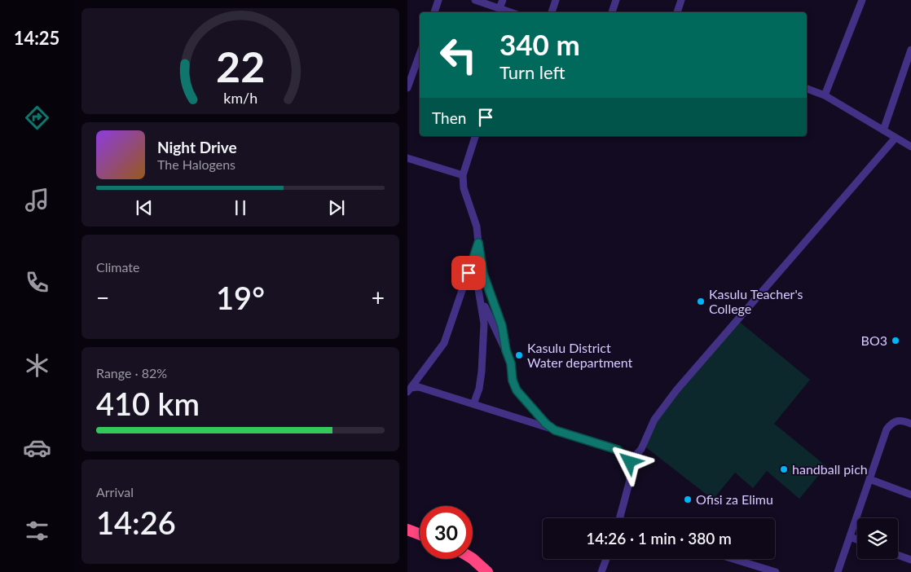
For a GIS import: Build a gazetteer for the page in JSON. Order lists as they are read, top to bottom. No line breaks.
{"places":["Kasulu Teacher's College","BO3","Kasulu District Water department","handball pich","Ofisi za Elimu"],"page":{"tabs":"14:25","turn":["340 m","Turn left"],"then":"Then","song":["Night Drive","The Halogens"],"tile":["Climate",["Range · 82%","410 km"],["Arrival","14:26"]],"heat":["−","19°","+"],"limit":"30","trip":"14:26 · 1 min · 380 m","gauge":["22","km/h"]}}
